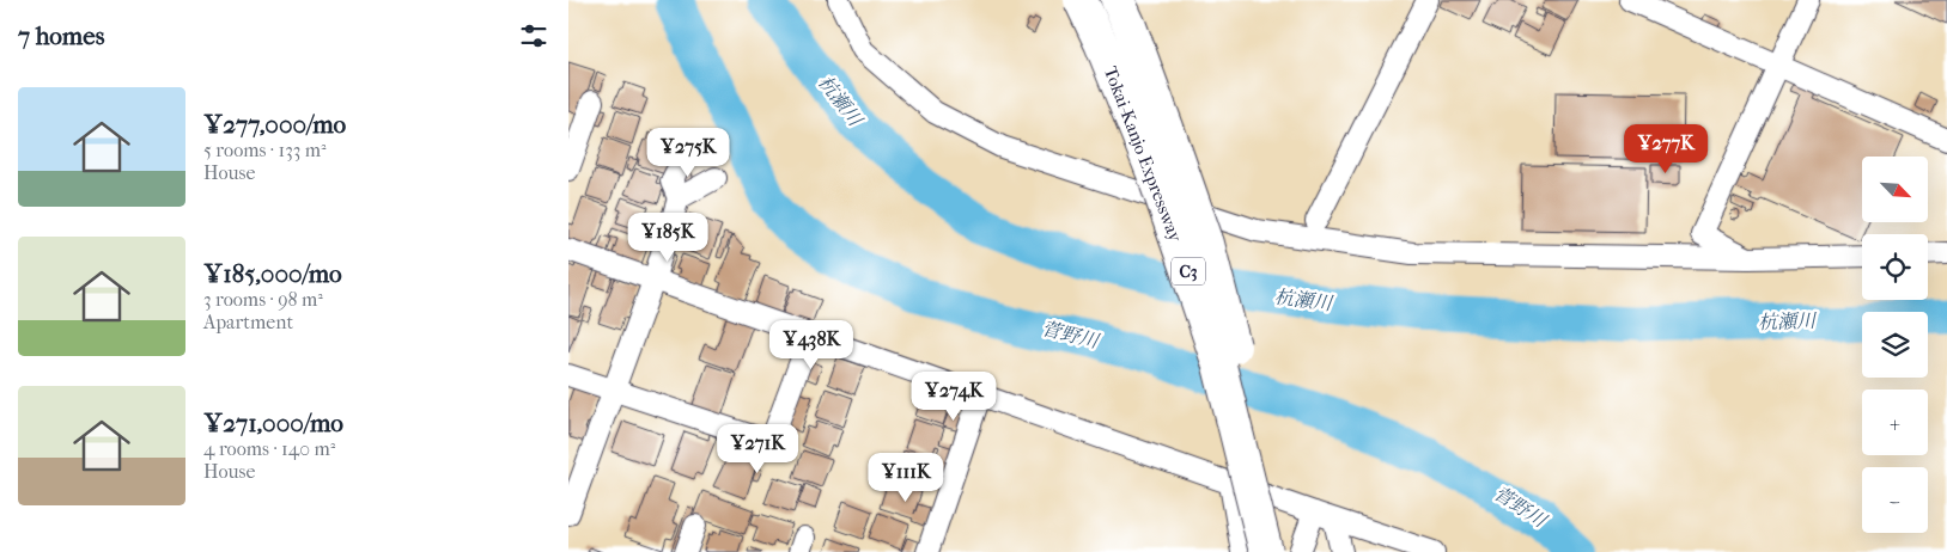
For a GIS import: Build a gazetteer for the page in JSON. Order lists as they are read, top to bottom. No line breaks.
{"streets":{"highway":["Tokai-Kanjo Expressway","C3"]},"water":["杭瀬川","菅野川"],"north":"bottom right","page":{"heading":"7 homes","list":[{"name":"¥277,000/mo","note":"5 rooms · 133 m² · House"},{"name":"¥185,000/mo","note":"3 rooms · 98 m² · Apartment"},{"name":"¥271,000/mo","note":"4 rooms · 140 m² · House"}],"price":["¥277K","¥275K","¥185K","¥438K","¥274K","¥271K","¥111K"],"map_buttons":["+","−"]}}
